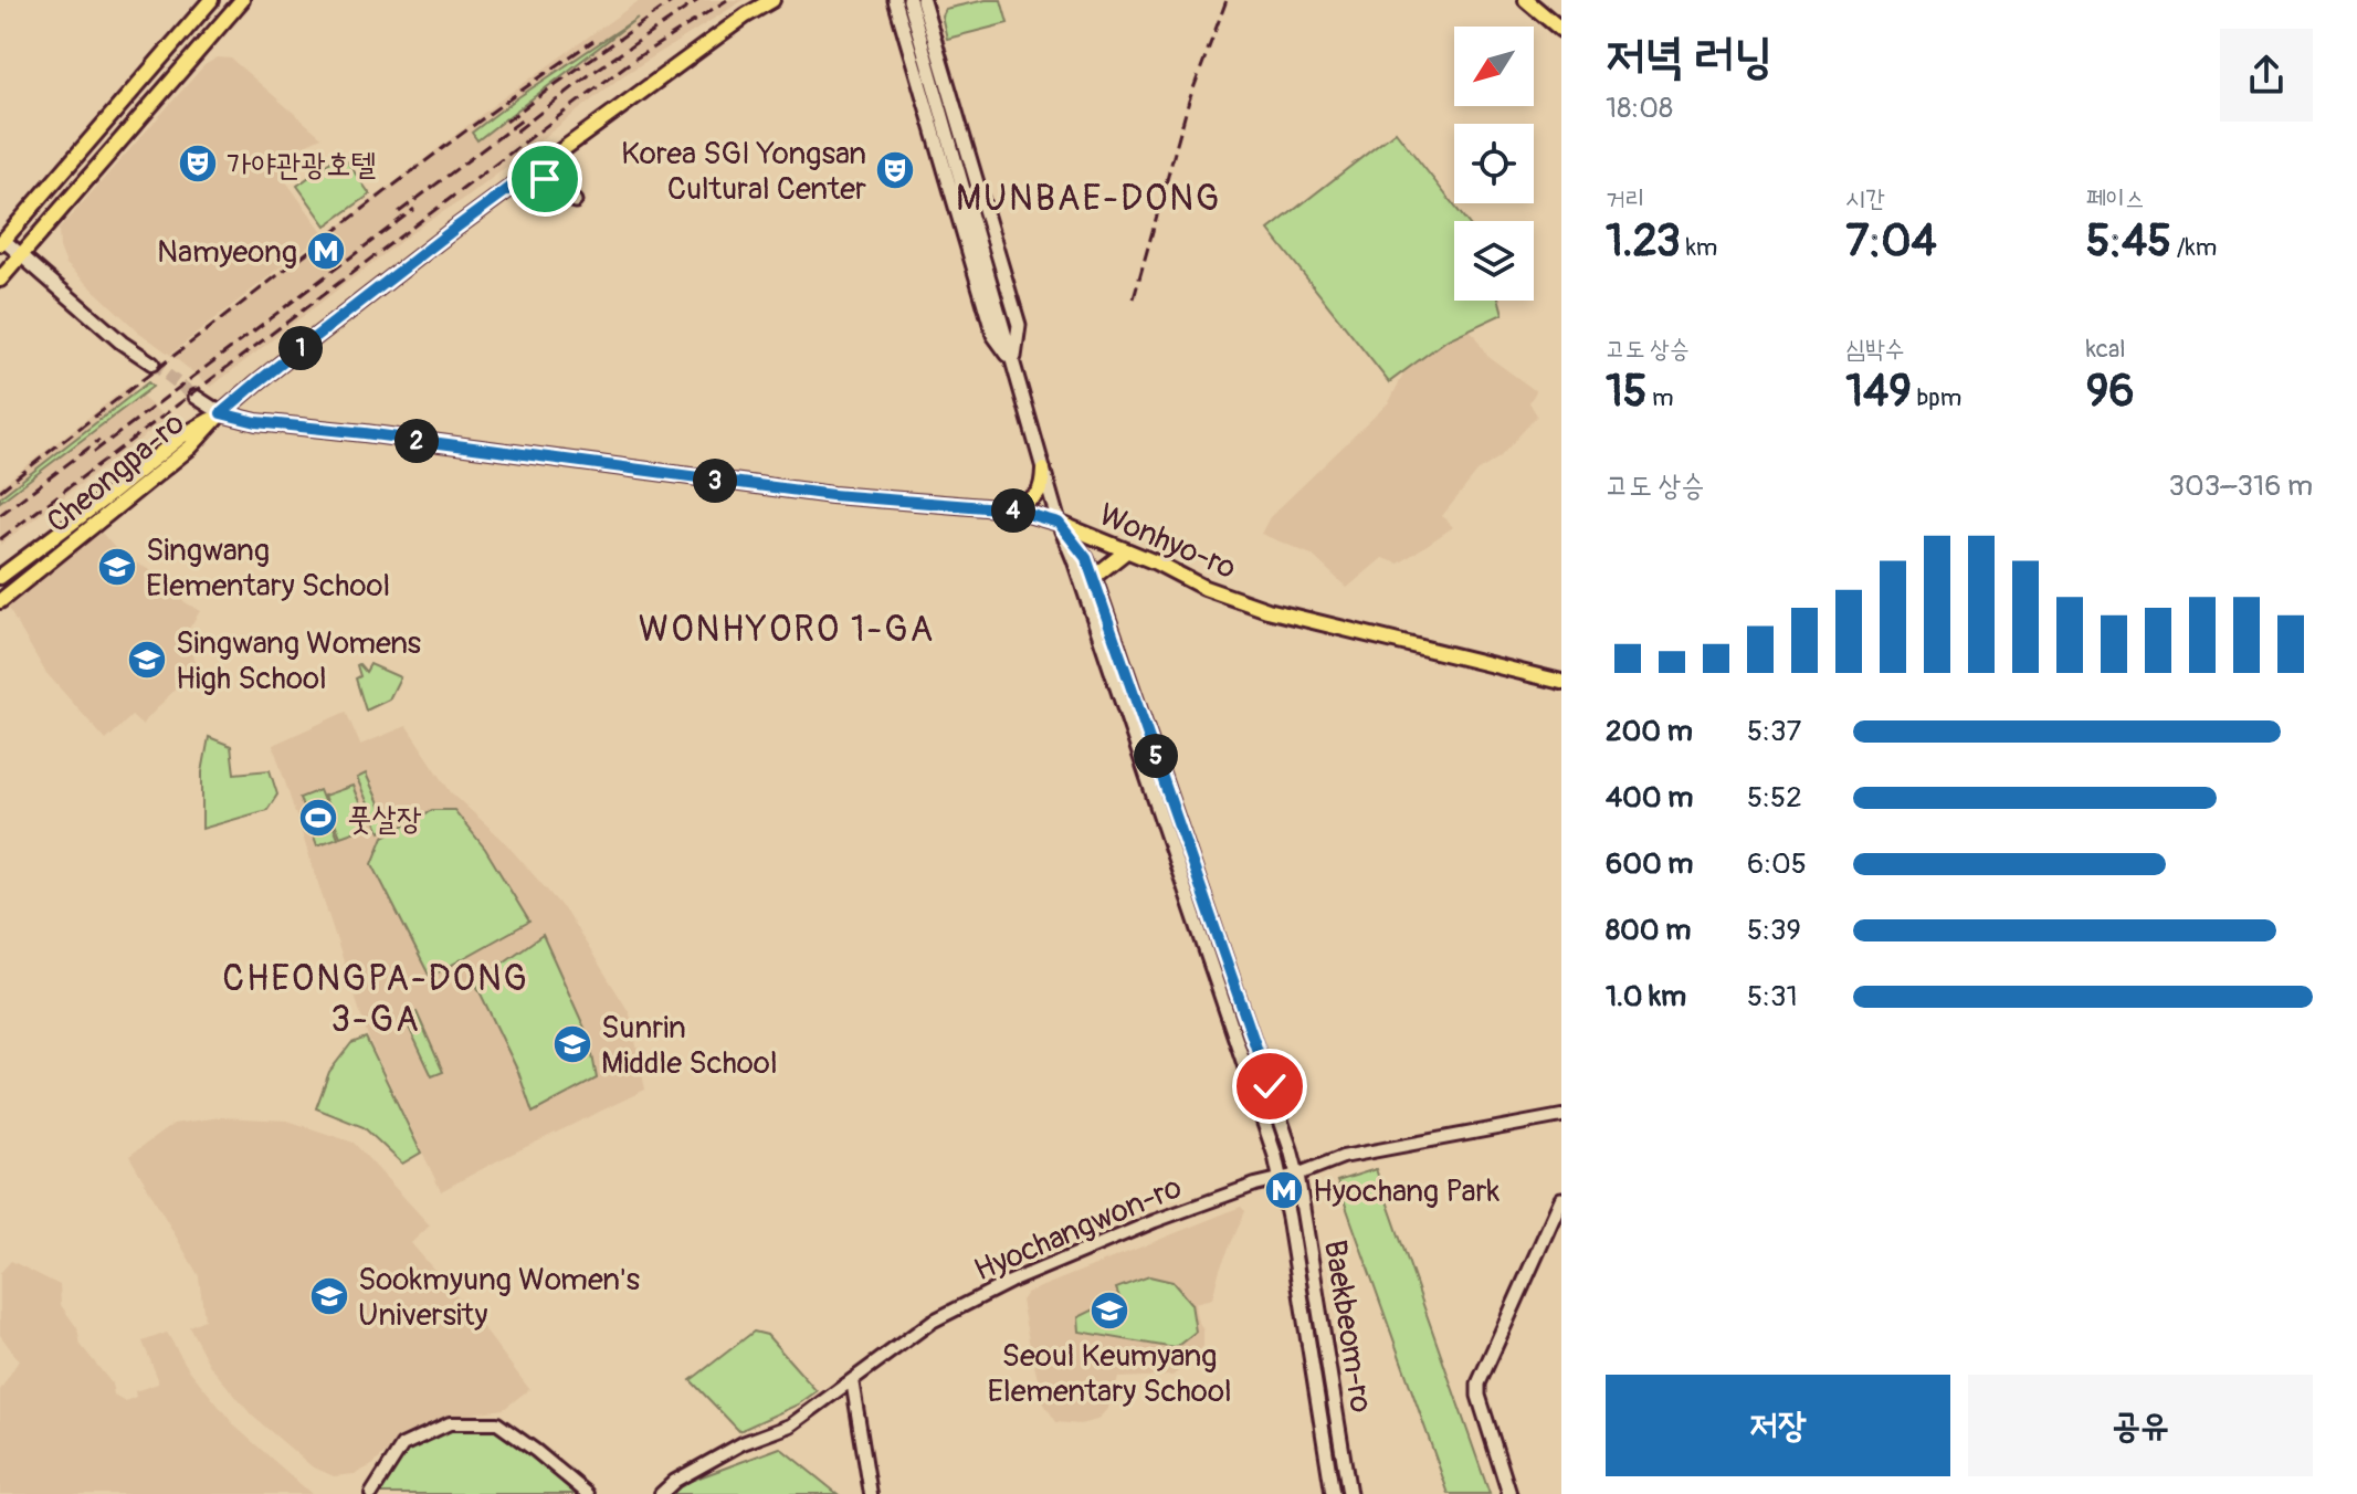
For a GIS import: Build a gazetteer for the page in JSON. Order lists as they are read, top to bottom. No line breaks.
{"streets":{"main road":["Cheongpa-ro","Wonhyo-ro","Baekbeom-ro"],"street":["Hyochangwon-ro"]},"crossings":[["Cheongpa-ro","Wonhyo-ro"],["Wonhyo-ro","Baekbeom-ro"],["Hyochangwon-ro","Baekbeom-ro"]],"districts":["MUNBAE-DONG","WONHYORO 1-GA","CHEONGPA-DONG 3-GA"],"places":{"theatre":["가야관광호텔","Korea SGI Yongsan Cultural Center"],"metro station":["Namyeong","Hyochang Park"],"school or university":["Singwang Elementary School","Singwang Womens High School","Sunrin Middle School","Sookmyung Women's University","Seoul Keumyang Elementary School"],"sports":["풋살장"]},"north":"bottom left","page":{"heading":["저녁 러닝","18:08"],"stats":[["거리","1.23 km"],["시간","7:04"],["페이스","5:45 /km"],["고도 상승","15 m"],["심박수","149 bpm"],["kcal","96"]],"pins":["1","2","3","4","5"],"chart":["고도 상승","303–316 m"],"list":[{"name":"200 m","note":"5:37"},{"name":"400 m","note":"5:52"},{"name":"600 m","note":"6:05"},{"name":"800 m","note":"5:39"},{"name":"1.0 km","note":"5:31"}],"buttons":["저장","공유"]}}
